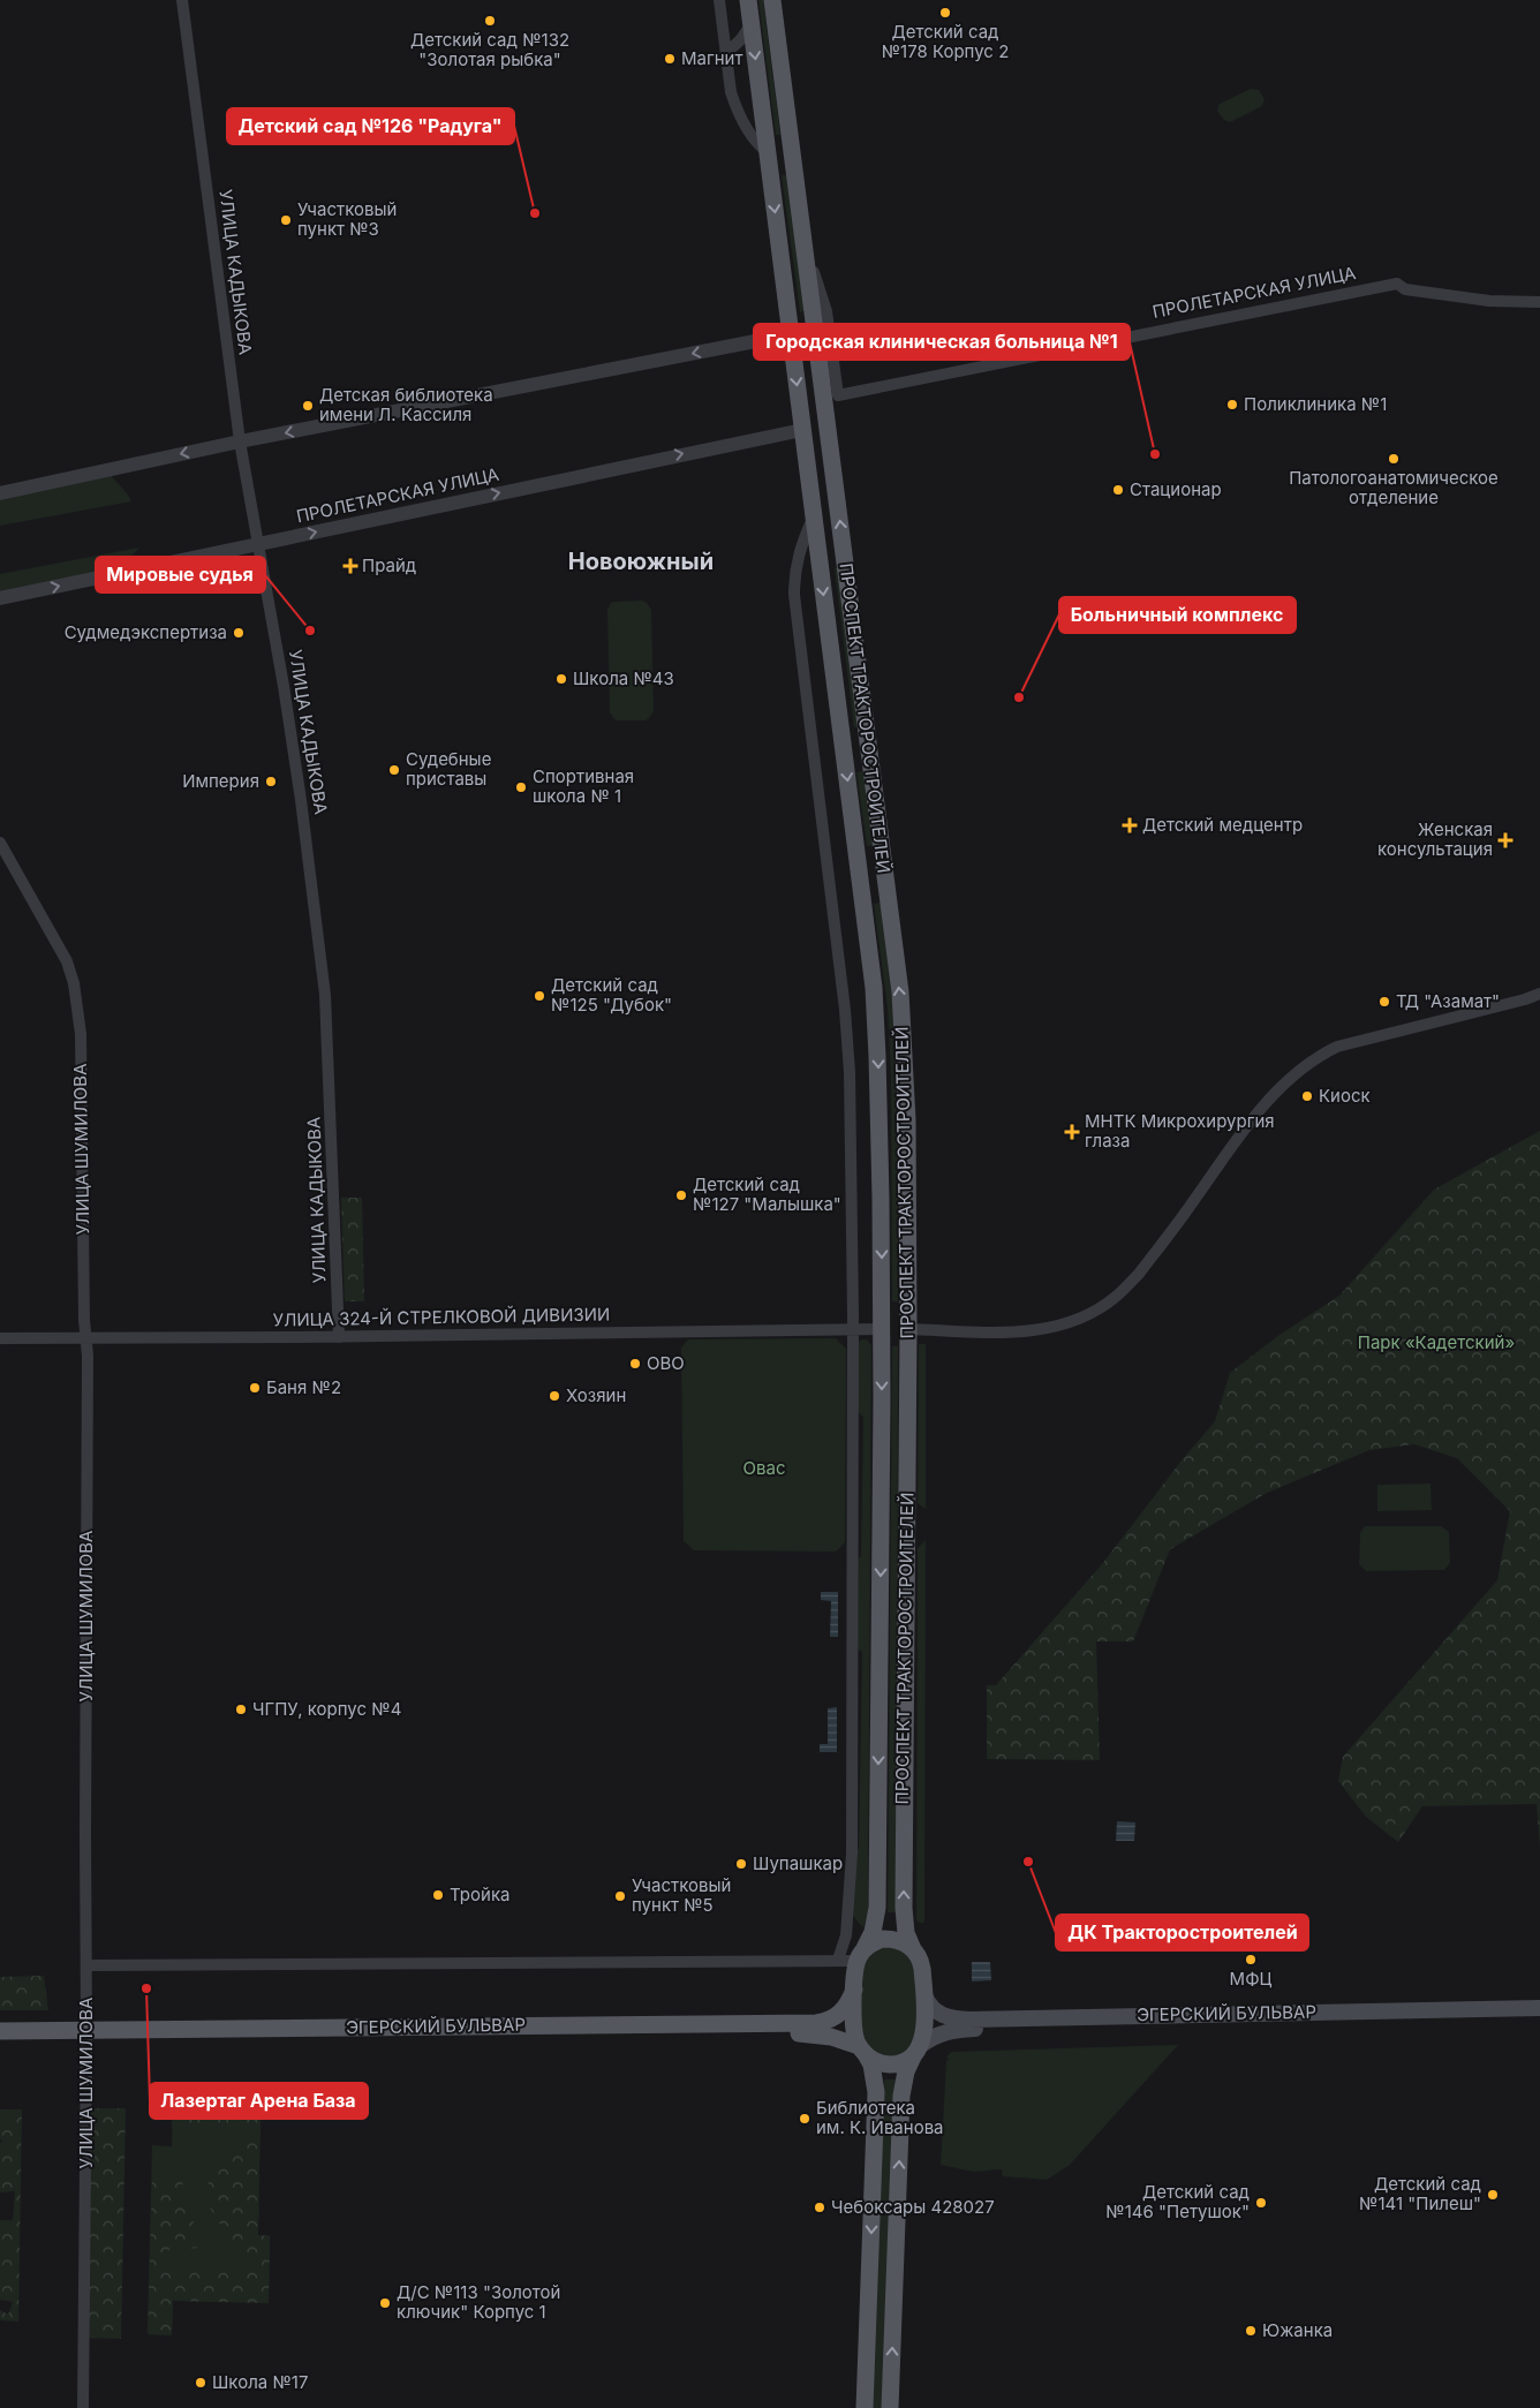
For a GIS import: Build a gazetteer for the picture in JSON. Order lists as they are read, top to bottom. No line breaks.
{"streets":{"main road":["ПРОСПЕКТ ТРАКТОРОСТРОИТЕЛЕЙ","ЭГЕРСКИЙ БУЛЬВАР"],"street":["УЛИЦА КАДЫКОВА","ПРОЛЕТАРСКАЯ УЛИЦА","УЛИЦА ШУМИЛОВА","УЛИЦА 324-Й СТРЕЛКОВОЙ ДИВИЗИИ"]},"crossings":[["УЛИЦА КАДЫКОВА","ПРОЛЕТАРСКАЯ УЛИЦА"],["УЛИЦА КАДЫКОВА","УЛИЦА 324-Й СТРЕЛКОВОЙ ДИВИЗИИ"],["ПРОЛЕТАРСКАЯ УЛИЦА","ПРОСПЕКТ ТРАКТОРОСТРОИТЕЛЕЙ"],["ПРОСПЕКТ ТРАКТОРОСТРОИТЕЛЕЙ","УЛИЦА 324-Й СТРЕЛКОВОЙ ДИВИЗИИ"],["ПРОСПЕКТ ТРАКТОРОСТРОИТЕЛЕЙ","ЭГЕРСКИЙ БУЛЬВАР"],["УЛИЦА ШУМИЛОВА","УЛИЦА 324-Й СТРЕЛКОВОЙ ДИВИЗИИ"],["УЛИЦА ШУМИЛОВА","ЭГЕРСКИЙ БУЛЬВАР"]],"districts":["Новоюжный"],"parks":["Парк «Кадетский»","Овас"],"places":{"other":["Детский сад №178 Корпус 2","Детский сад №132 \"Золотая рыбка\"","Магнит","Детский сад №126 \"Радуга\"","Участковый пункт №3","Поликлиника №1","Детская библиотека имени Л. Кассиля","Городская клиническая больница №1","Патологоанатомическое отделение","Стационар","Мировые судья","Судмедэкспертиза","Школа №43","Больничный комплекс","Судебные приставы","Империя","Спортивная школа № 1","Детский сад №125 \"Дубок\"","ТД \"Азамат\"","Киоск","Детский сад №127 \"Малышка\"","ОВО","Баня №2","Хозяин","ЧГПУ, корпус №4","ДК Тракторостроителей","Шупашкар","Тройка","Участковый пункт №5","МФЦ","Лазертаг Арена База","Библиотека им. К. Иванова","Детский сад №141 \"Пилеш\"","Детский сад №146 \"Петушок\"","Чебоксары 428027","Д/С №113 \"Золотой ключик\" Корпус 1","Южанка","Школа №17"],"health":["Прайд","Детский медцентр","Женская консультация","МНТК Микрохирургия глаза"]}}
